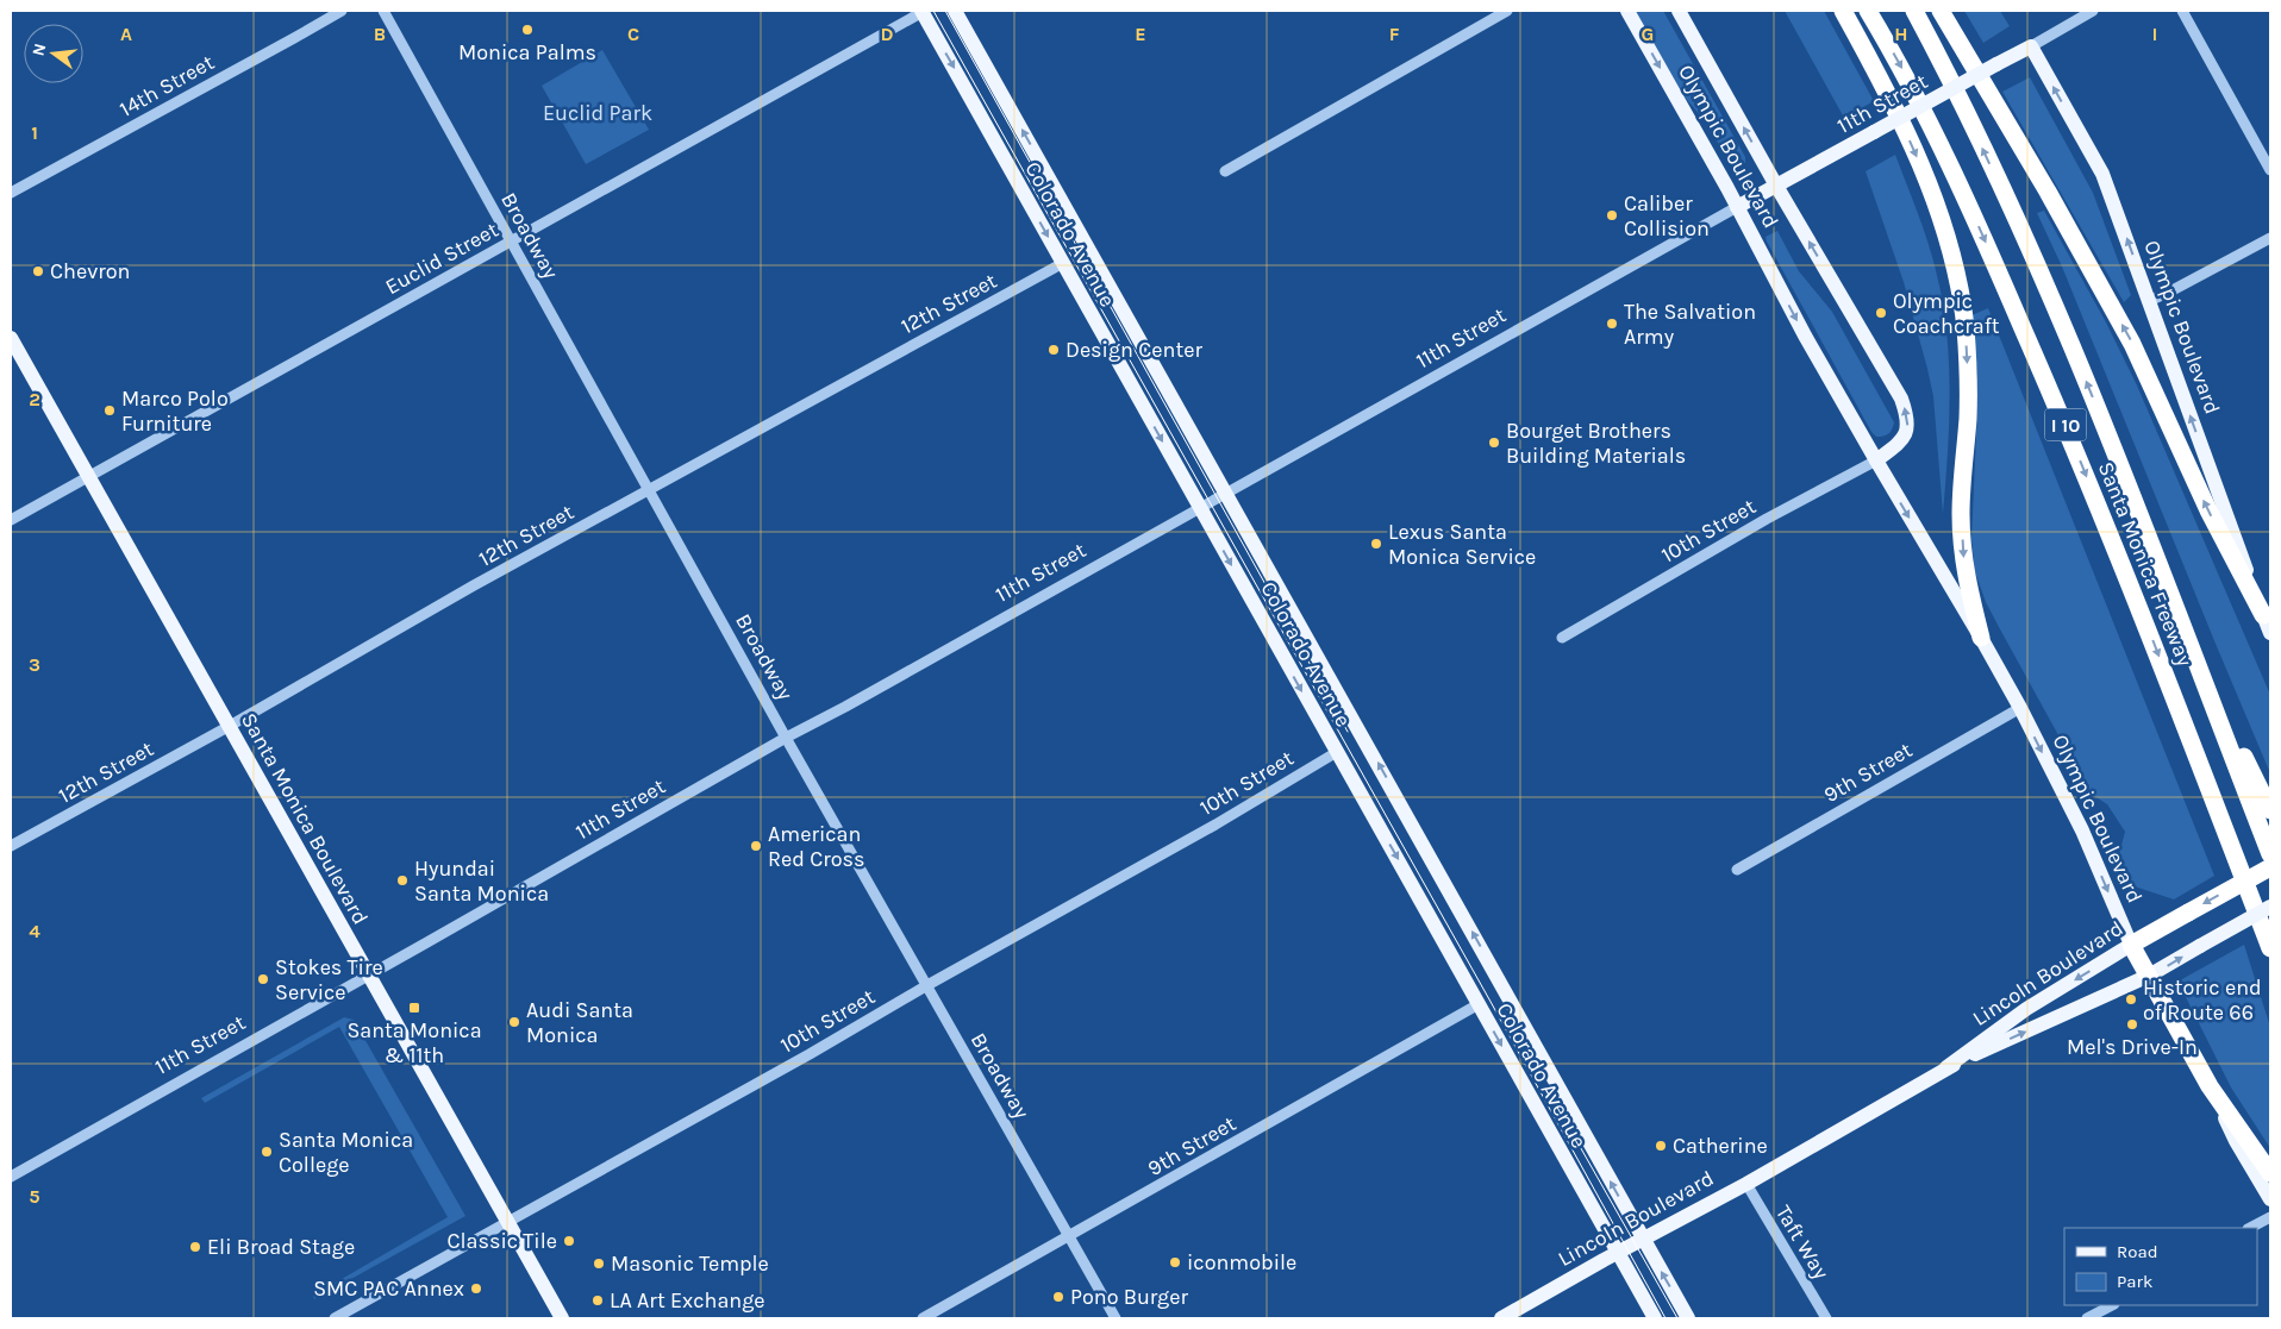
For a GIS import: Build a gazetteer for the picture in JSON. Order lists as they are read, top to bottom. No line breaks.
{"streets":{"highway":["Olympic Boulevard","I 10","Santa Monica Freeway","Lincoln Boulevard"],"main road":["11th Street","Colorado Avenue","Santa Monica Boulevard"],"street":["14th Street","Broadway","Euclid Street","12th Street","10th Street","9th Street","Taft Way"]},"crossings":[["11th Street","Olympic Boulevard"],["11th Street","Colorado Avenue"],["11th Street","Broadway"],["11th Street","Santa Monica Boulevard"],["Olympic Boulevard","10th Street"],["Olympic Boulevard","9th Street"],["Olympic Boulevard","Lincoln Boulevard"],["Colorado Avenue","Euclid Street"],["Colorado Avenue","12th Street"],["Colorado Avenue","10th Street"],["Colorado Avenue","9th Street"],["Colorado Avenue","Lincoln Boulevard"],["Broadway","Euclid Street"],["Broadway","12th Street"],["Broadway","10th Street"],["Broadway","9th Street"],["Euclid Street","Santa Monica Boulevard"],["12th Street","Santa Monica Boulevard"],["10th Street","Santa Monica Boulevard"],["Lincoln Boulevard","Taft Way"]],"parks":["Euclid Park"],"places":{"other":["Monica Palms","Caliber Collision","Chevron","Olympic Coachcraft","The Salvation Army","Design Center","Marco Polo Furniture","Bourget Brothers Building Materials","Lexus Santa Monica Service","American Red Cross","Hyundai Santa Monica","Stokes Tire Service","Historic end of Route 66","Audi Santa Monica","Mel's Drive-In","Catherine","Santa Monica College","Classic Tile","Eli Broad Stage","iconmobile","Masonic Temple","SMC PAC Annex","Pono Burger","LA Art Exchange"],"transit":["Santa Monica & 11th"]},"legend":["Road","Park"],"north":"left","grid":{"columns":["A","B","C","D","E","F","G","H","I"],"rows":["1","2","3","4","5"]}}
